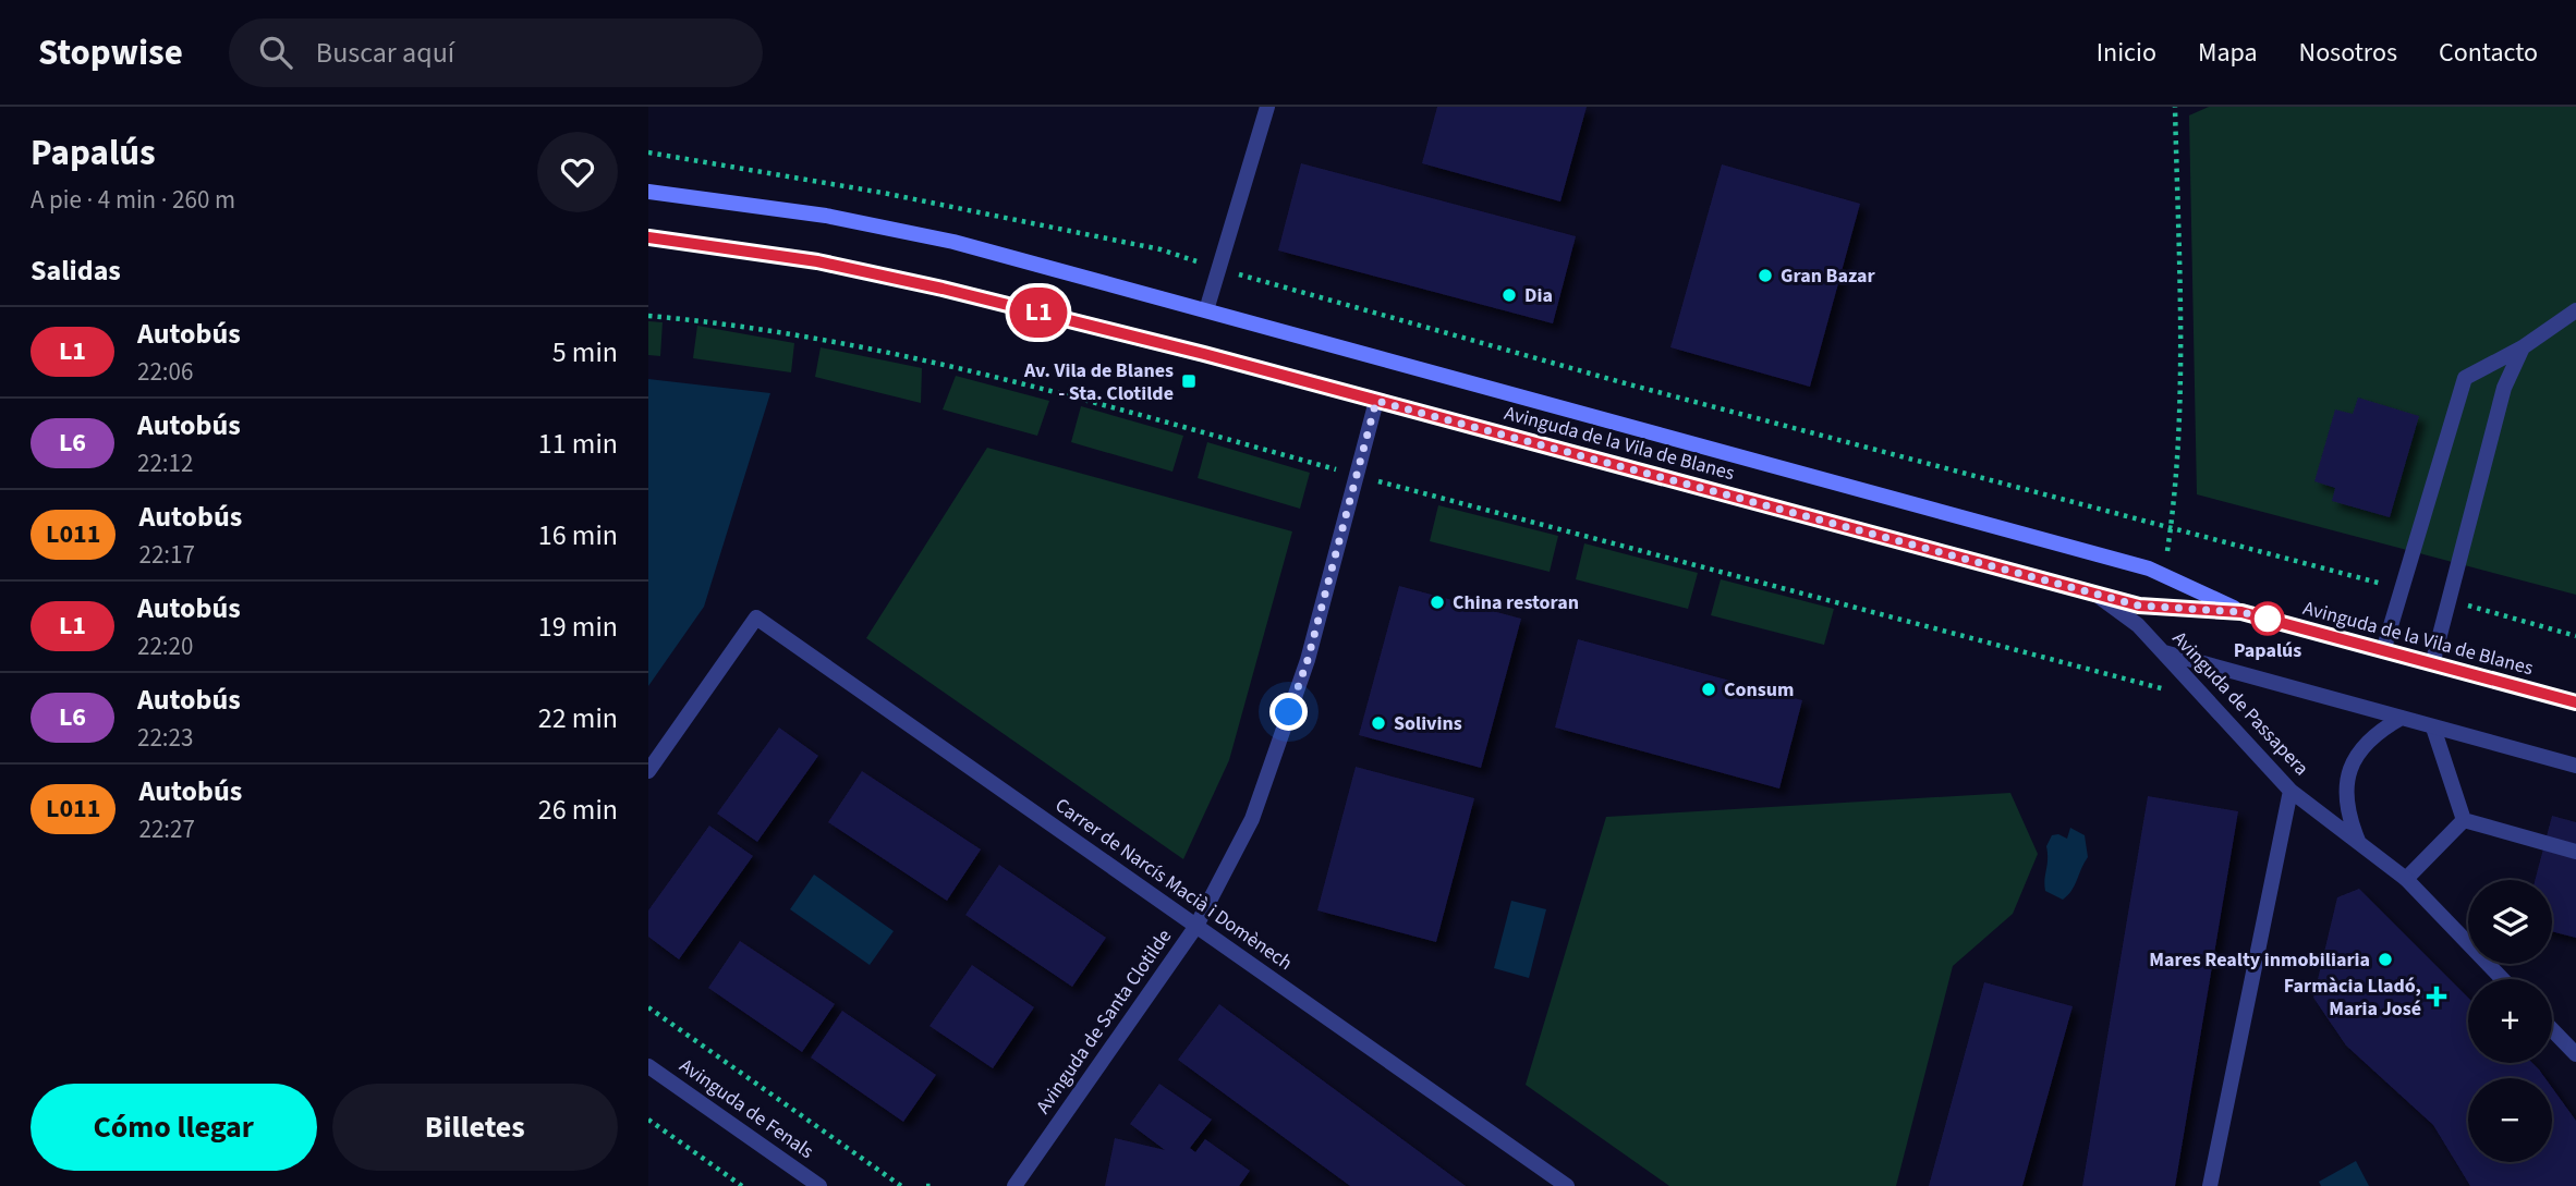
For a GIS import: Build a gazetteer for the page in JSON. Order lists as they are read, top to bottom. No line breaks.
{"streets":{"main road":["Avinguda de la Vila de Blanes"],"street":["Avinguda de Passapera","Carrer de Narcís Macià i Domènech","Avinguda de Santa Clotilde","Avinguda de Fenals"]},"crossings":[["Avinguda de la Vila de Blanes","Avinguda de Passapera"],["Avinguda de la Vila de Blanes","Avinguda de Santa Clotilde"],["Carrer de Narcís Macià i Domènech","Avinguda de Santa Clotilde"]],"places":{"other":["Gran Bazar","Dia","China restoran","Papalús","Consum","Solivins","Mares Realty inmobiliaria"],"transit":["Av. Vila de Blanes - Sta. Clotilde"],"health":["Farmàcia Lladó, Maria José"]},"lines":["bus line L1"],"page":{"header":"Stopwise","search":"Buscar aquí","nav":["Inicio","Mapa","Nosotros","Contacto"],"heading":[["Papalús","A pie · 4 min · 260 m"],"Salidas"],"on_map":"L1","list":[{"mark":"L1","name":"Autobús","note":"22:06","value":"5 min"},{"mark":"L6","name":"Autobús","note":"22:12","value":"11 min"},{"mark":"L011","name":"Autobús","note":"22:17","value":"16 min"},{"mark":"L1","name":"Autobús","note":"22:20","value":"19 min"},{"mark":"L6","name":"Autobús","note":"22:23","value":"22 min"},{"mark":"L011","name":"Autobús","note":"22:27","value":"26 min"}],"map_buttons":["+","−"],"buttons":["Cómo llegar","Billetes"]}}
